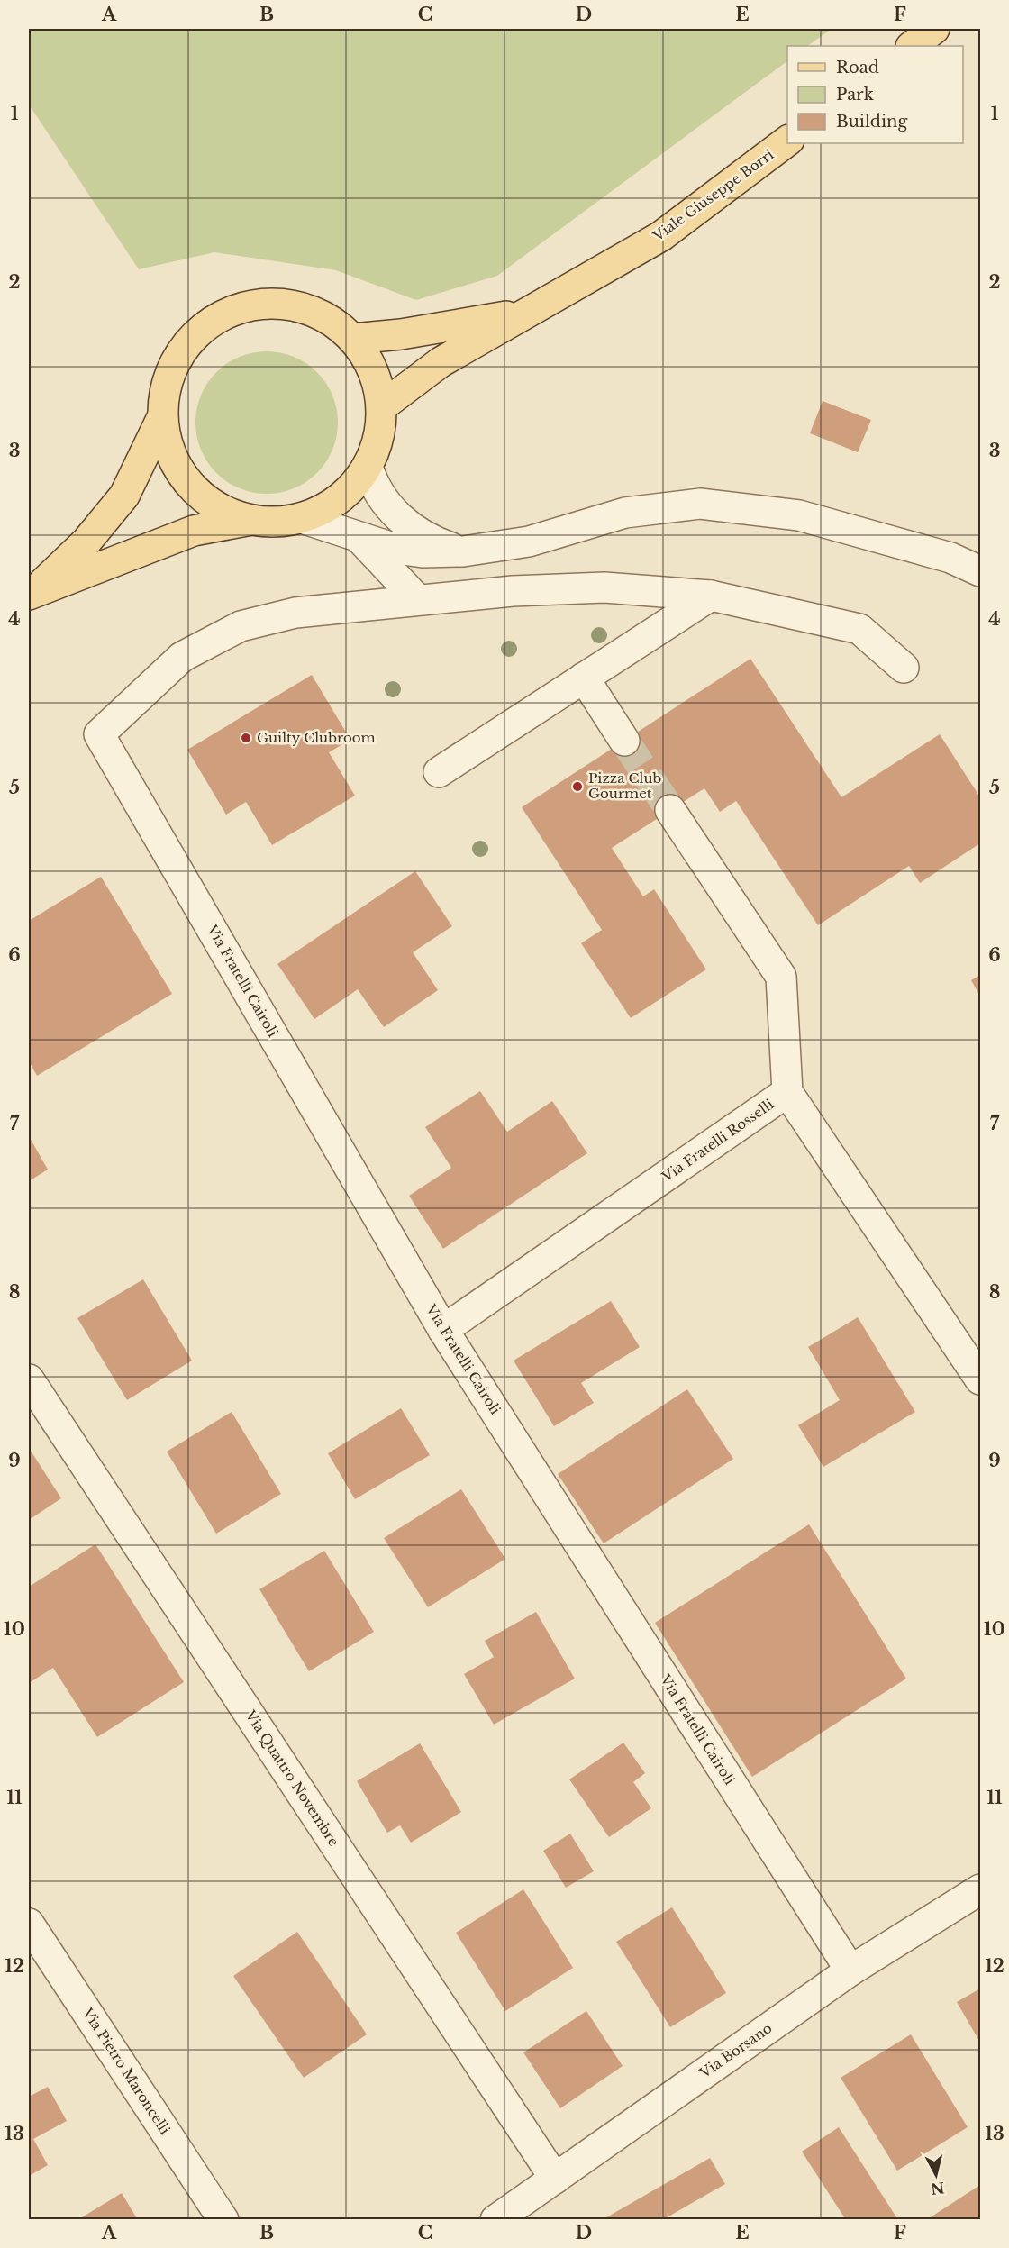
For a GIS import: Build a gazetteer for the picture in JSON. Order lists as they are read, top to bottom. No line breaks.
{"streets":{"main road":["Viale Giuseppe Borri"],"street":["Via Fratelli Cairoli","Via Fratelli Rosselli","Via Quattro Novembre","Via Borsano","Via Pietro Maroncelli"]},"crossings":[["Via Fratelli Cairoli","Via Fratelli Rosselli"],["Via Fratelli Cairoli","Via Borsano"],["Via Quattro Novembre","Via Borsano"]],"places":["Guilty Clubroom","Pizza Club Gourmet"],"legend":["Road","Park","Building"],"north":"bottom","grid":{"columns":["A","B","C","D","E","F"],"rows":["1","2","3","4","5","6","7","8","9","10","11","12","13"]}}
